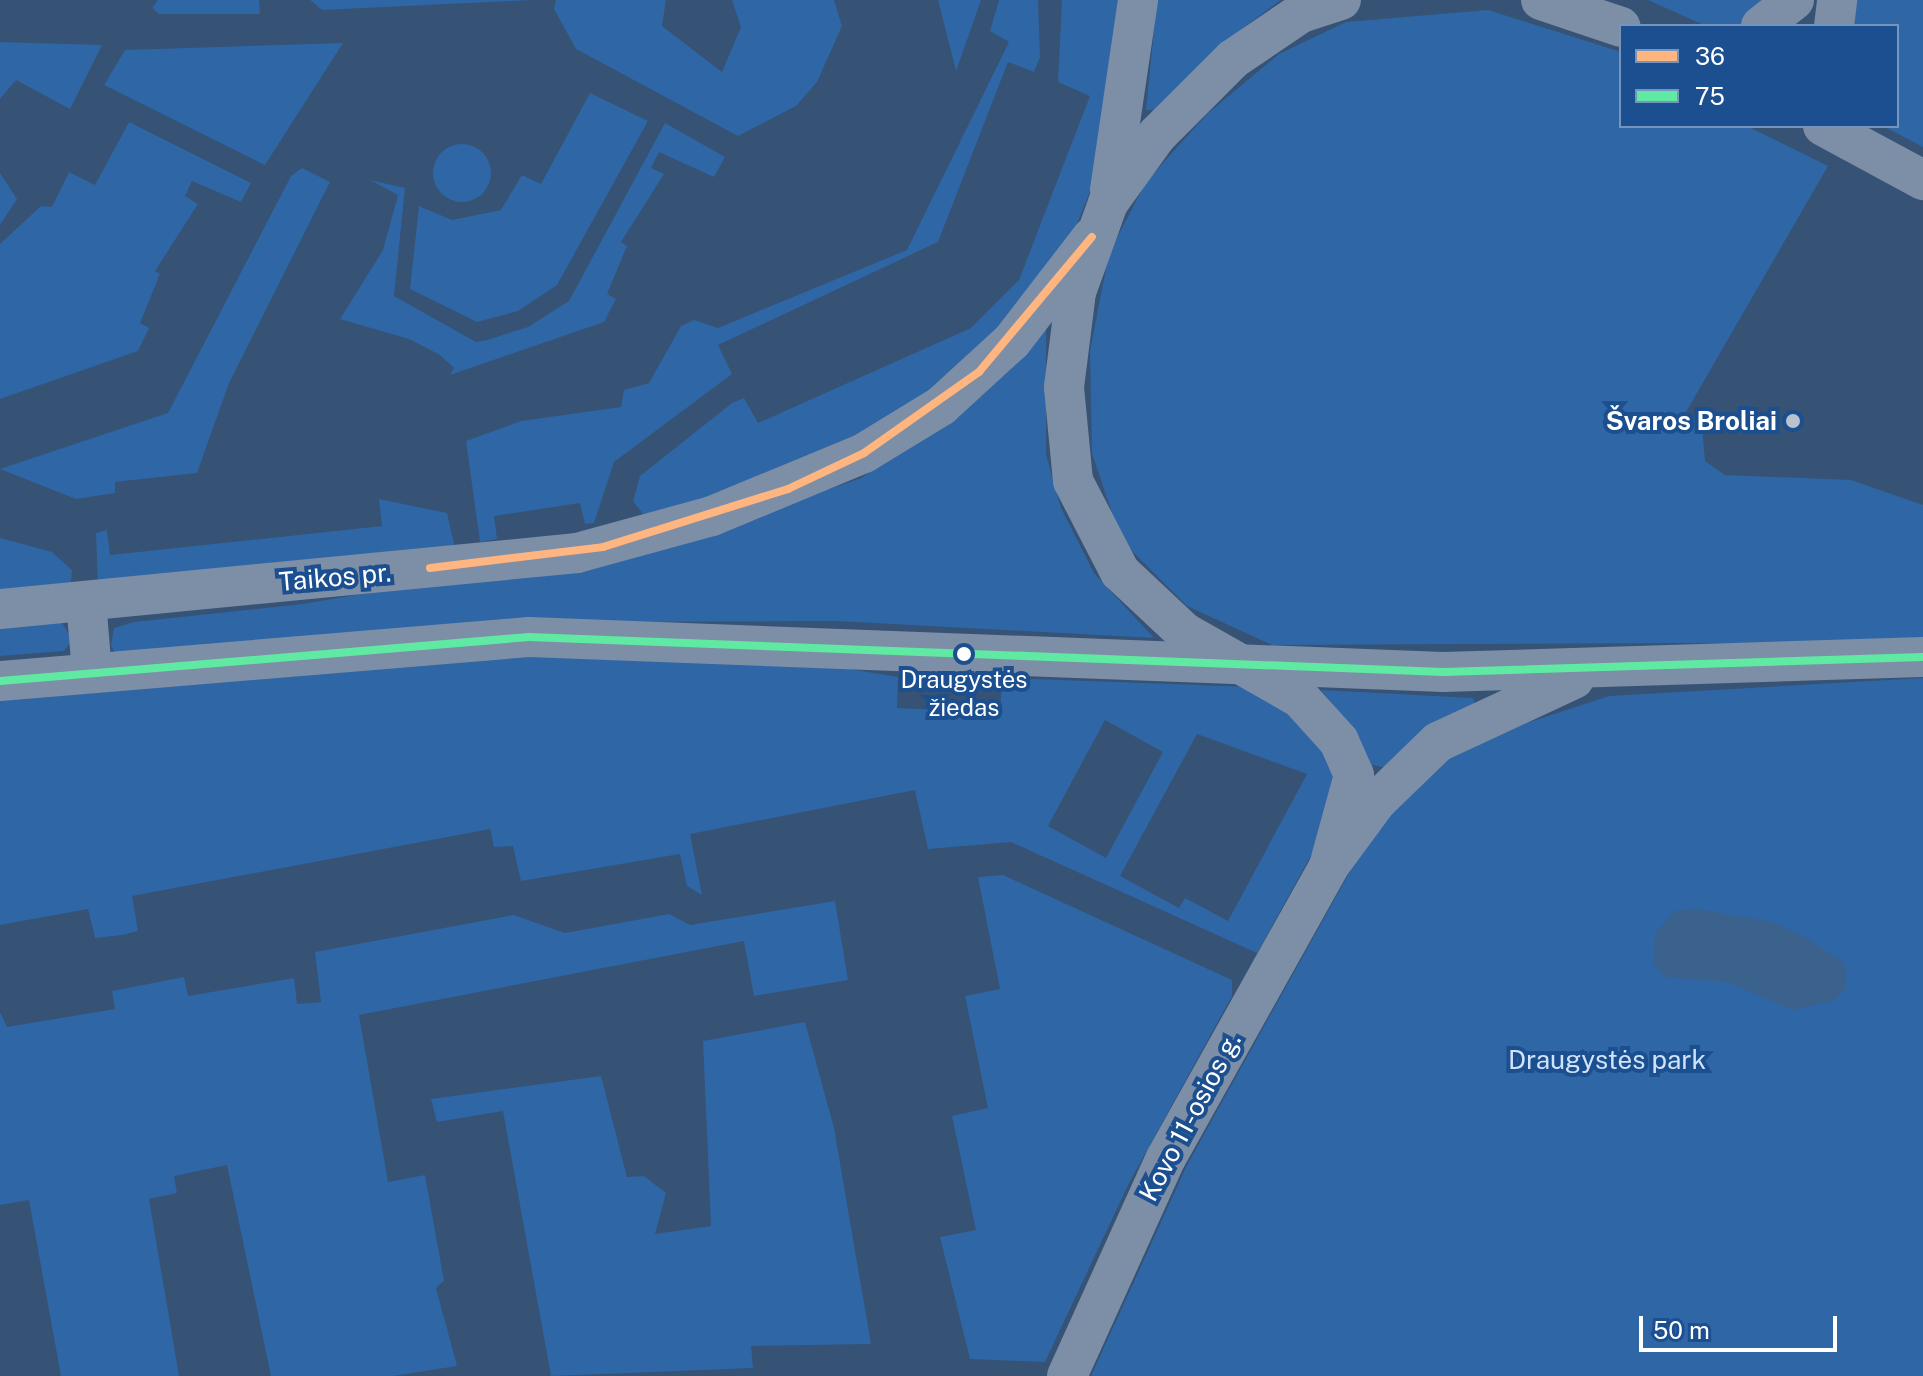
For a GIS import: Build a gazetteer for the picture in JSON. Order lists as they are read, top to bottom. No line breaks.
{"streets":{"main road":["Taikos pr.","Kovo 11-osios g."]},"parks":["Draugystės park"],"places":["Švaros Broliai","Draugystės žiedas"],"lines":["transit line 36","transit line 75"],"legend":["36","75"],"scale_bar":"50 m"}
